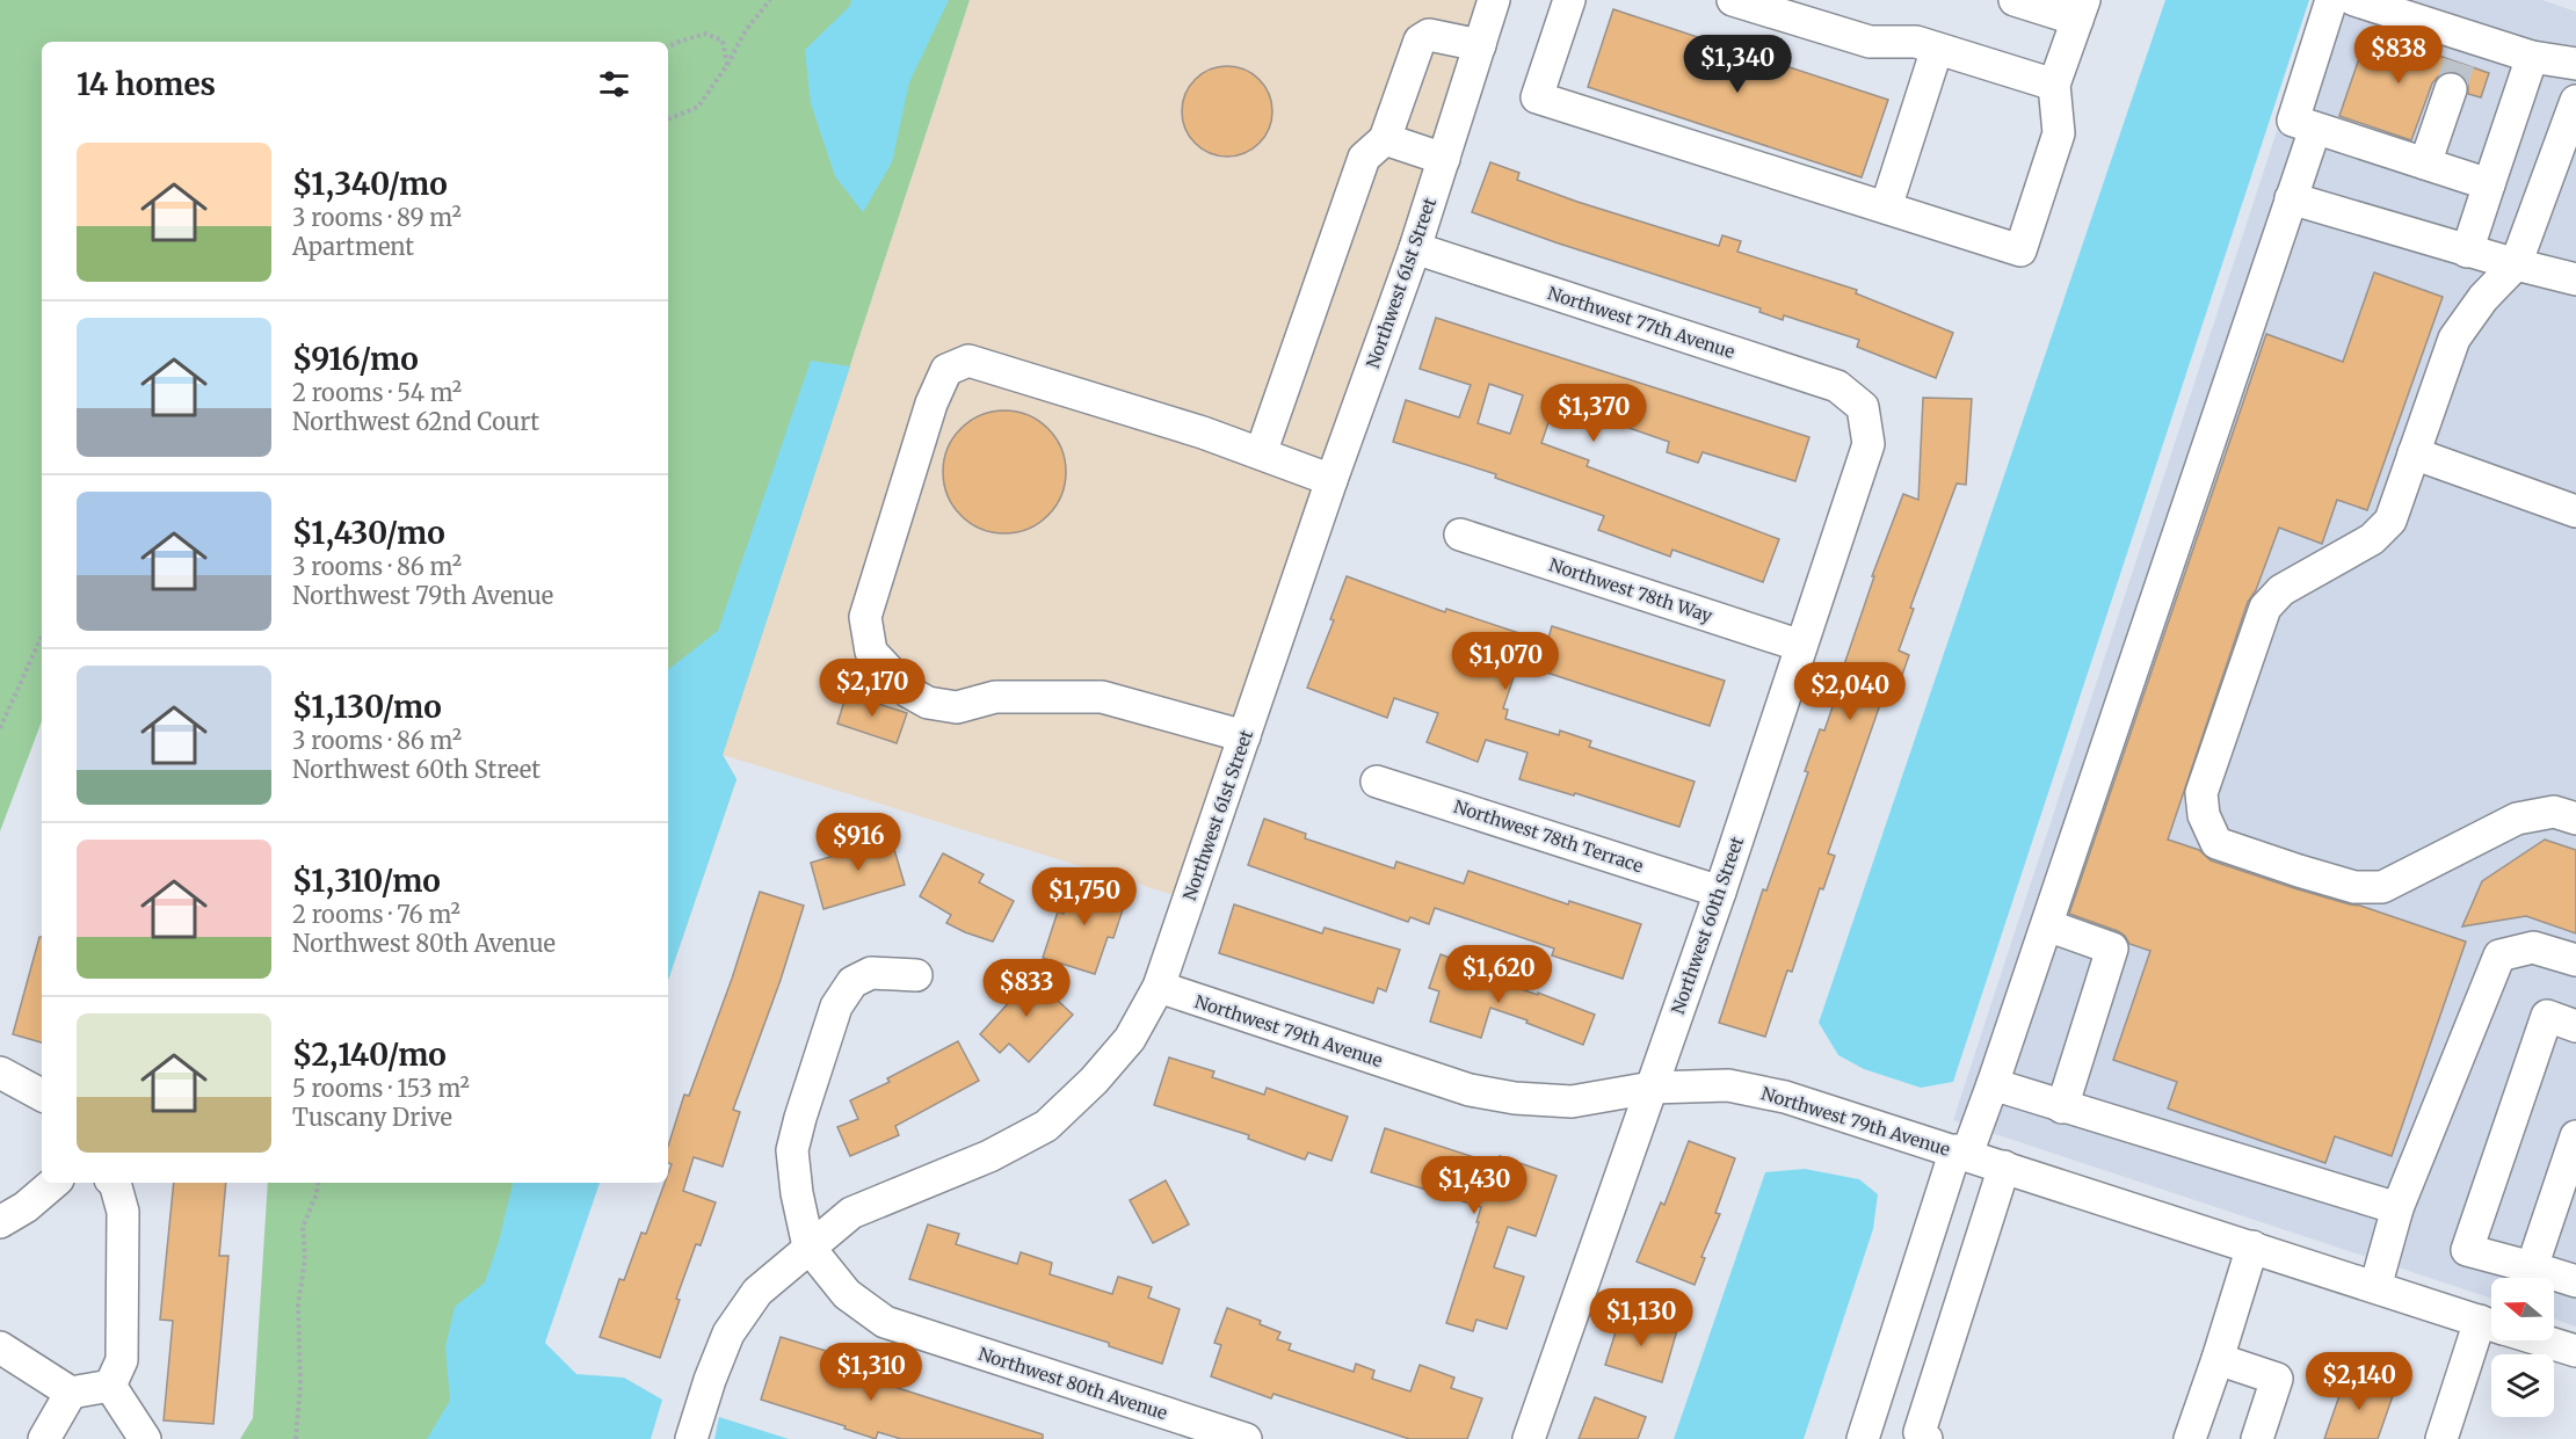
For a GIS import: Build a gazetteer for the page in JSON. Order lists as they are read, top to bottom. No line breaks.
{"streets":{"street":["Northwest 61st Street","Northwest 77th Avenue","Northwest 78th Way","Northwest 78th Terrace","Northwest 60th Street","Northwest 79th Avenue","Northwest 80th Avenue"]},"crossings":[["Northwest 61st Street","Northwest 77th Avenue"],["Northwest 61st Street","Northwest 79th Avenue"],["Northwest 61st Street","Northwest 80th Avenue"],["Northwest 77th Avenue","Northwest 60th Street"],["Northwest 78th Way","Northwest 60th Street"],["Northwest 78th Terrace","Northwest 60th Street"],["Northwest 60th Street","Northwest 79th Avenue"]],"north":"left","page":{"price":["$838","$1,340","$1,370","$1,070","$2,170","$2,040","$916","$1,750","$1,620","$833","$1,430","$1,130","$1,310","$2,140"],"heading":"14 homes","list":[{"name":"$1,340/mo","note":"3 rooms · 89 m² · Apartment"},{"name":"$916/mo","note":"2 rooms · 54 m² · Northwest 62nd Court"},{"name":"$1,430/mo","note":"3 rooms · 86 m² · Northwest 79th Avenue"},{"name":"$1,130/mo","note":"3 rooms · 86 m² · Northwest 60th Street"},{"name":"$1,310/mo","note":"2 rooms · 76 m² · Northwest 80th Avenue"},{"name":"$2,140/mo","note":"5 rooms · 153 m² · Tuscany Drive"}]}}
